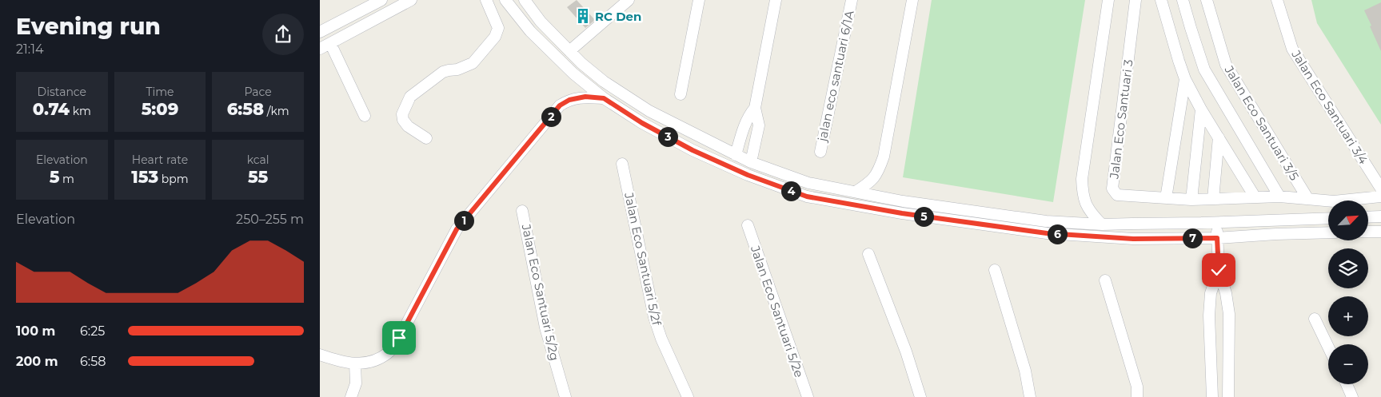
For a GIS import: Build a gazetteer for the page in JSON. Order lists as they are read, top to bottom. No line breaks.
{"streets":{"street":["jalan eco santuari 6/1A","Jalan Eco Santuari 3/4","Jalan Eco Santuari 3","Jalan Eco Santuari 3/5","Jalan Eco Santuari 5/2f","Jalan Eco Santuari 5/2g","Jalan Eco Santuari 5/2e"]},"crossings":[["Jalan Eco Santuari 3","Jalan Eco Santuari 3/5"]],"places":{"building":["RC Den"]},"north":"top right","page":{"heading":["Evening run","21:14"],"stats":[["Distance","0.74 km"],["Time","5:09"],["Pace","6:58 /km"],["Elevation","5 m"],["Heart rate","153 bpm"],["kcal","55"]],"pins":["2","3","4","5","1","6","7"],"map_buttons":["+","−"],"chart":["Elevation","250–255 m"],"list":[{"name":"100 m","note":"6:25"},{"name":"200 m","note":"6:58"}]}}
